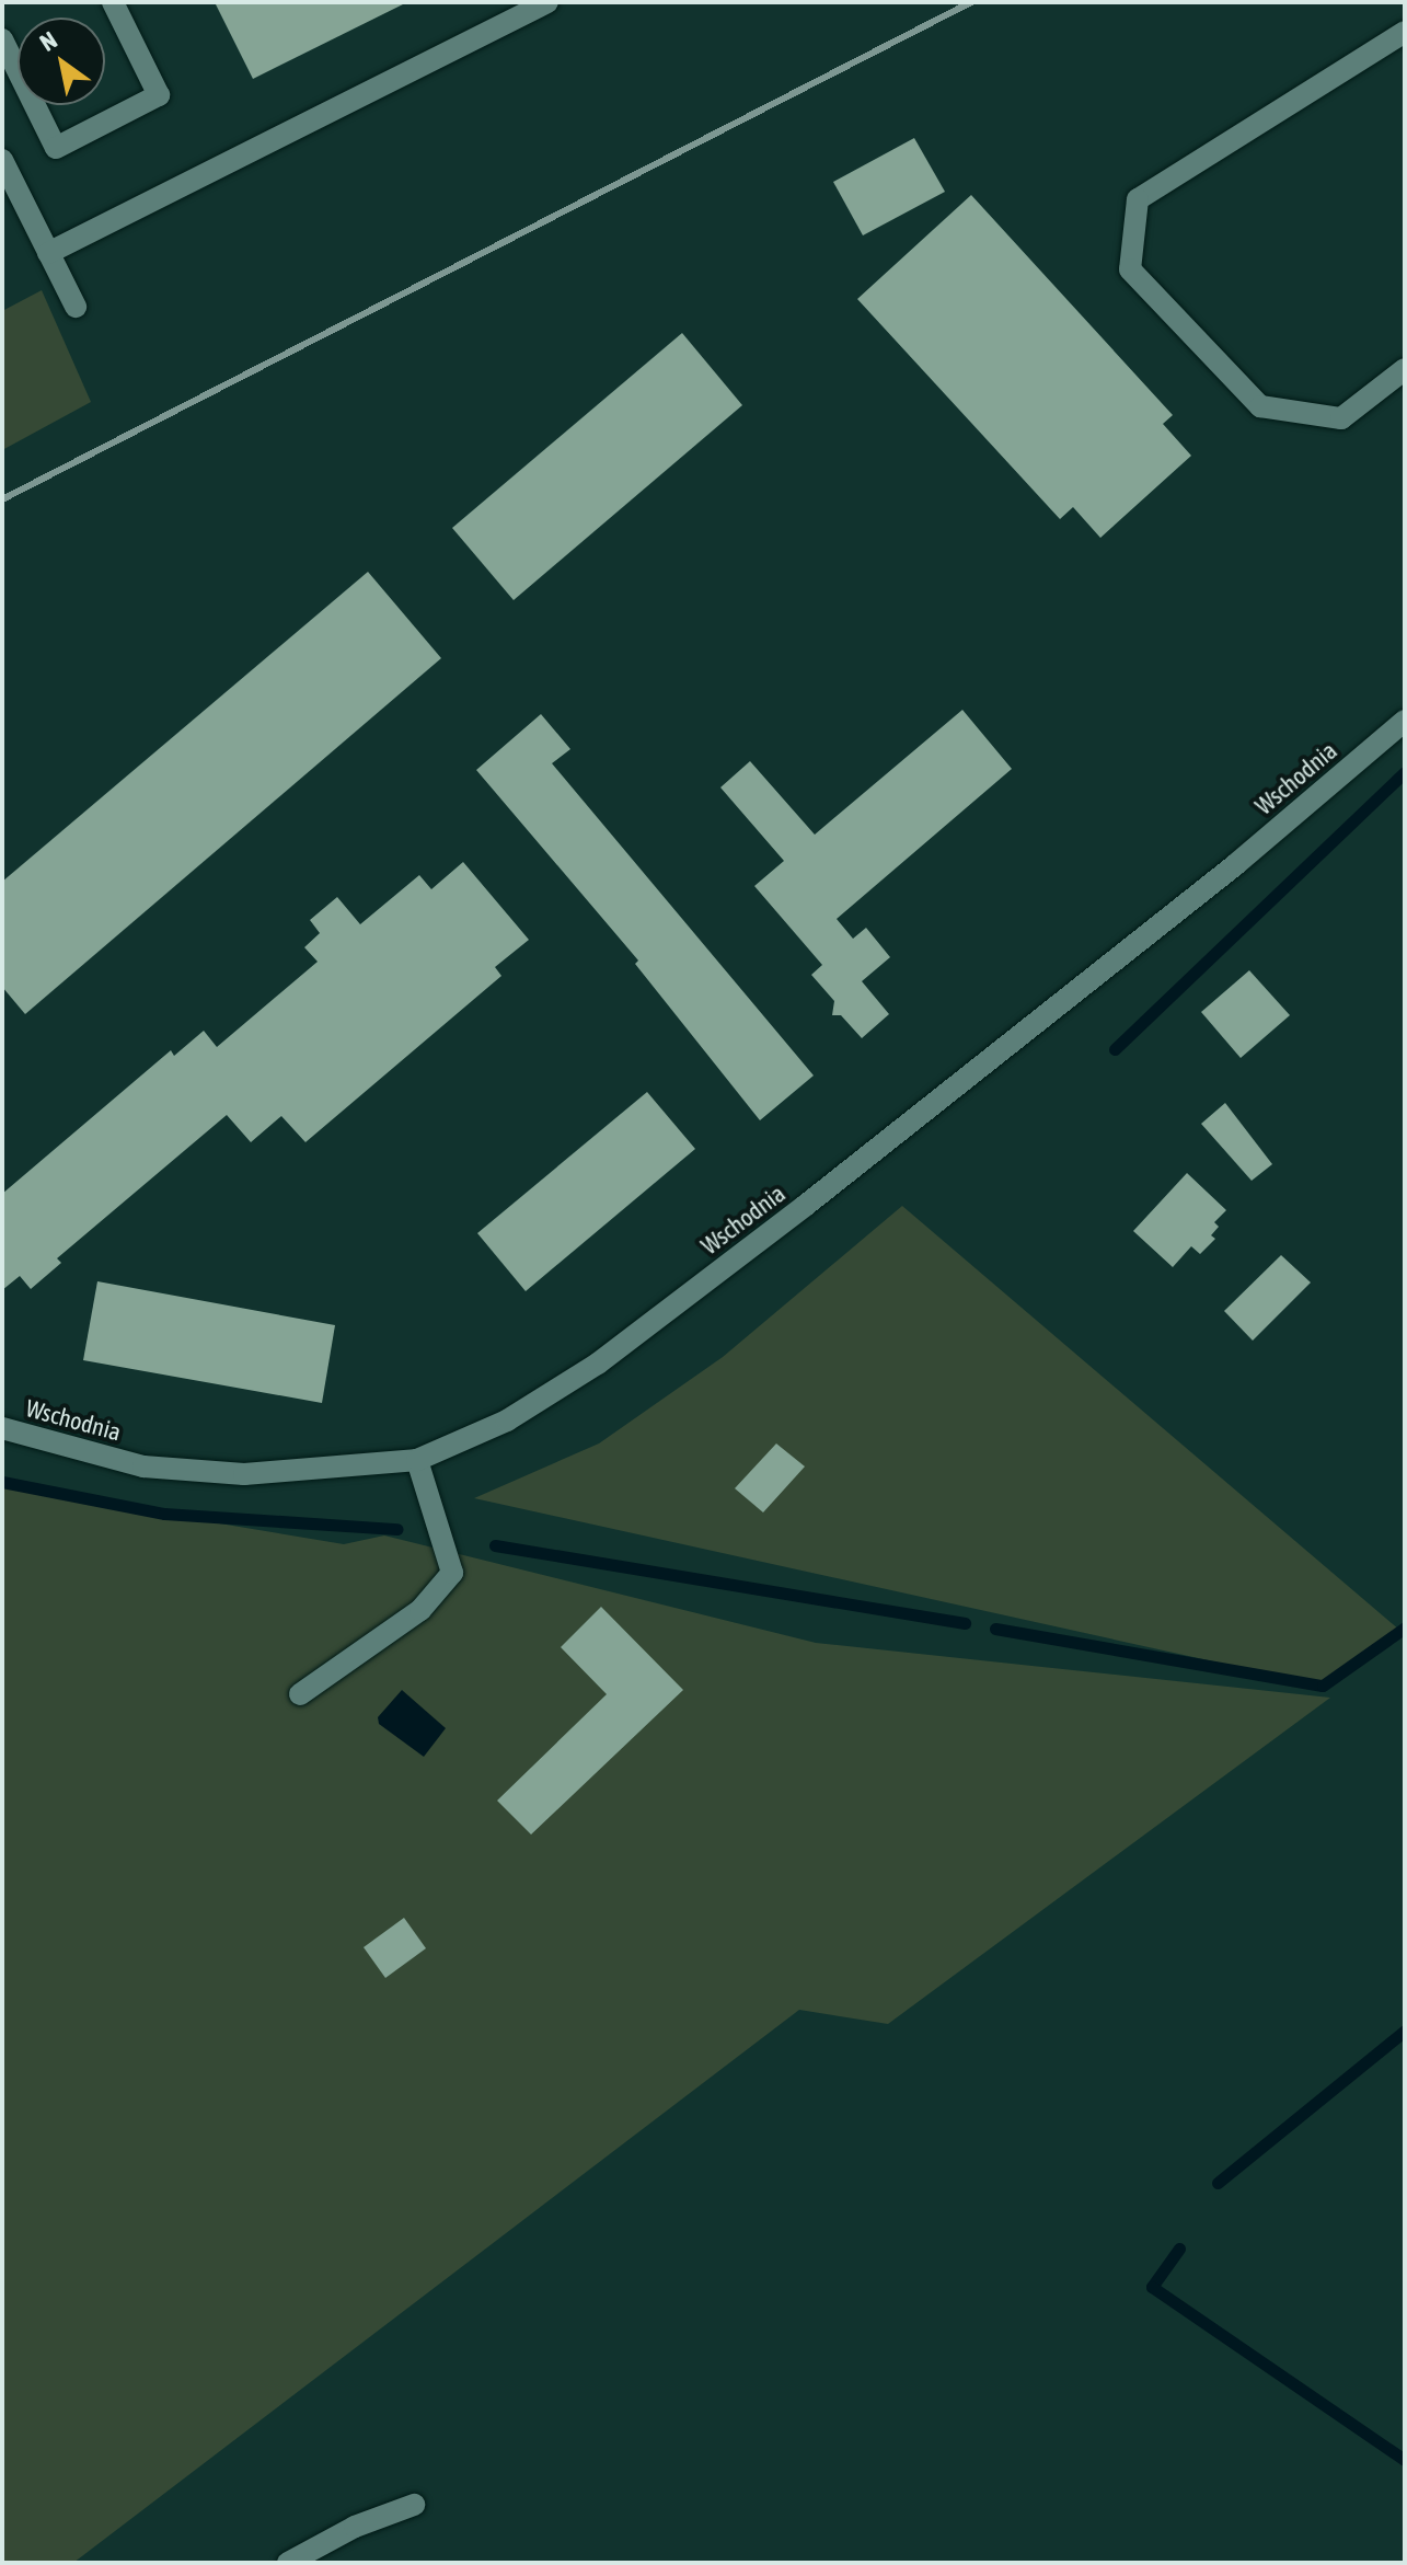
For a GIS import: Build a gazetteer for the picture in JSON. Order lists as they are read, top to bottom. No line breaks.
{"streets":{"street":["Wschodnia"]},"north":"top left"}
